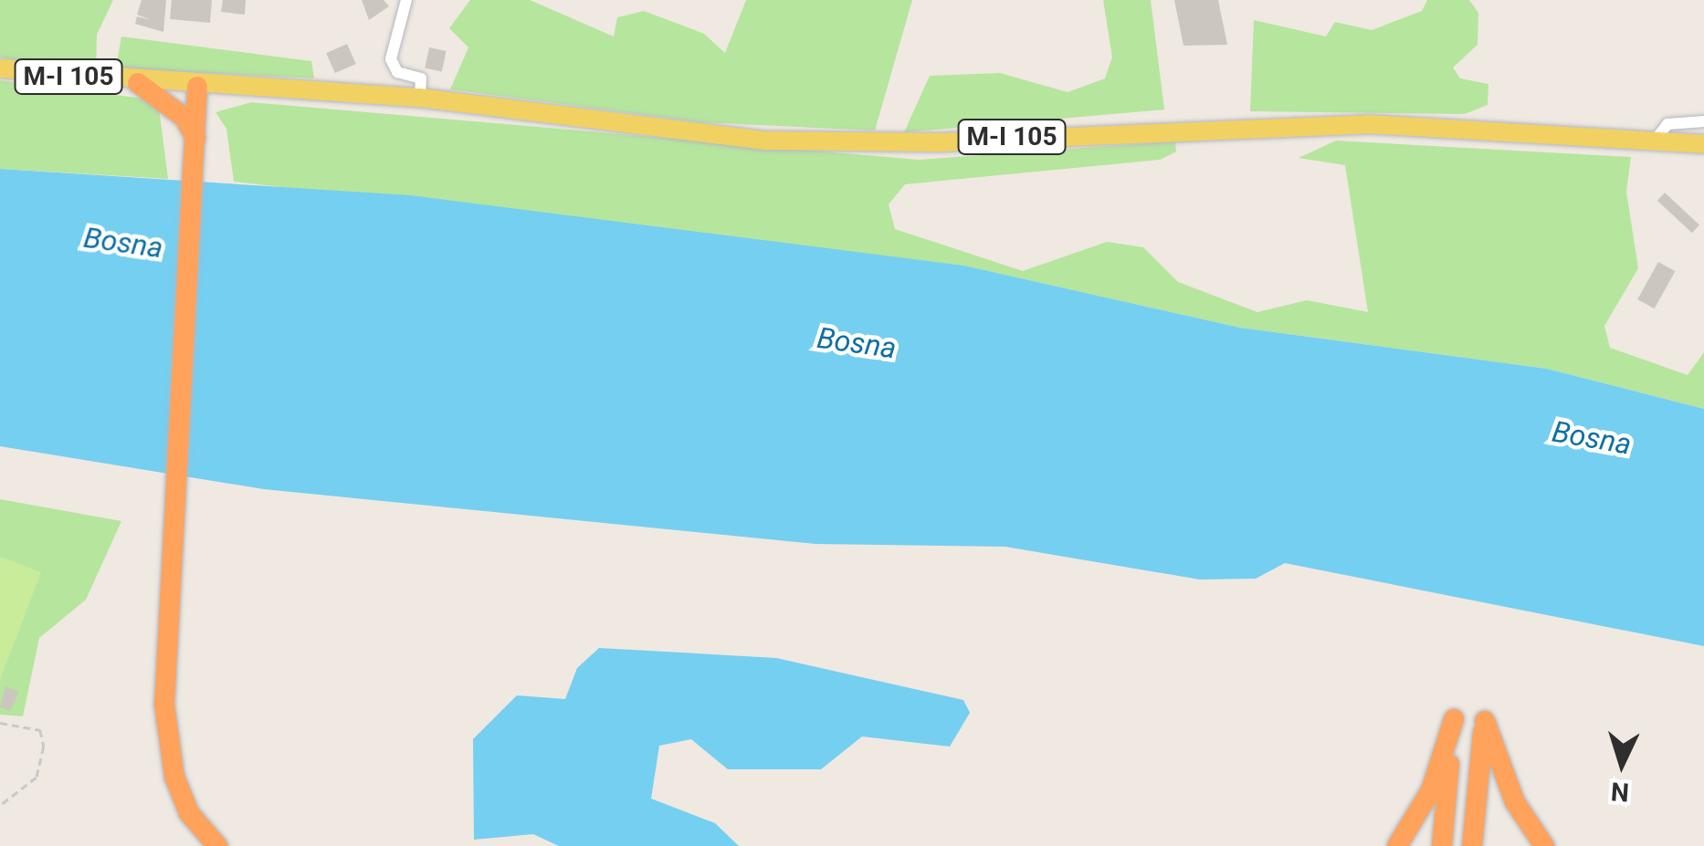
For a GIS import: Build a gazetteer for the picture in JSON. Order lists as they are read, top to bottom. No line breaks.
{"streets":{"main road":["M-I 105"]},"water":["Bosna"],"north":"bottom"}
